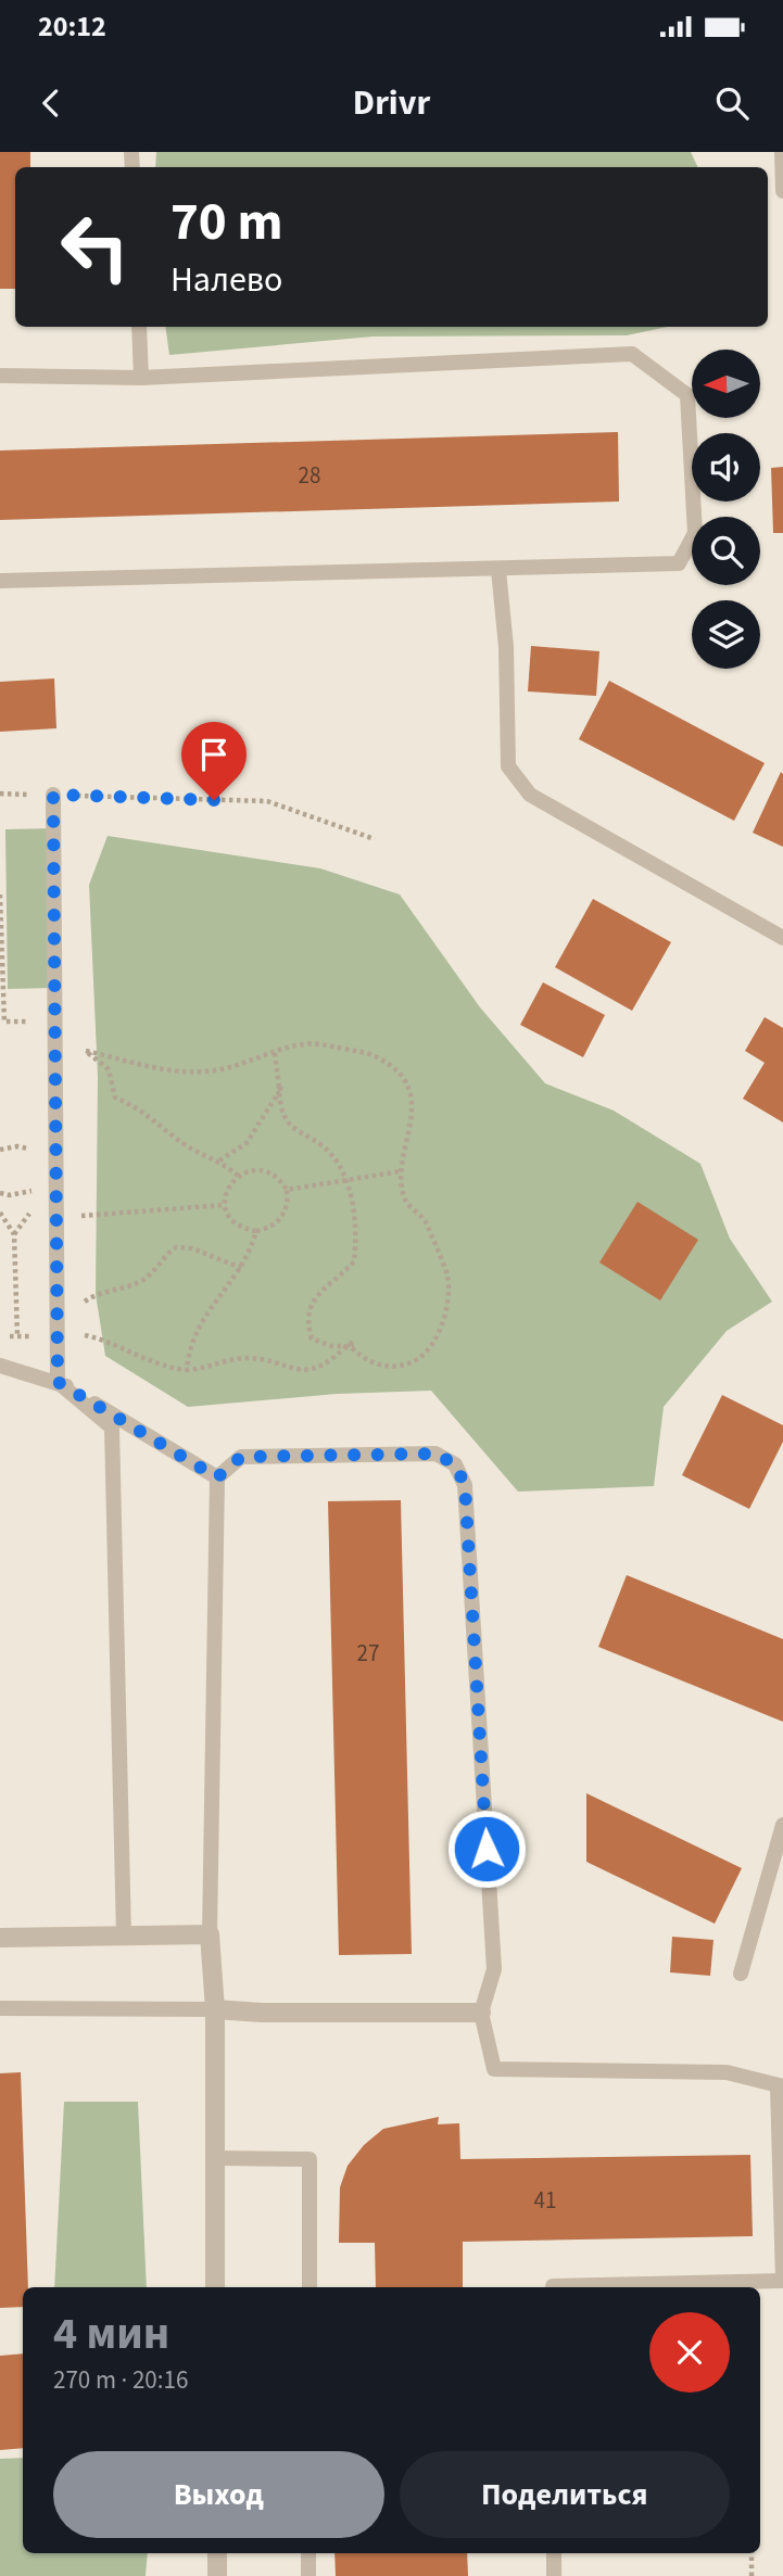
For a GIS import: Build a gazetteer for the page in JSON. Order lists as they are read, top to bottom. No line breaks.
{"house_numbers":["28","27","41"],"north":"left","page":{"status":"20:12","header":"Drivr","turn":["70 m","Налево"],"heading":["4 мин","270 m · 20:16"],"buttons":["Выход","Поделиться"]}}
